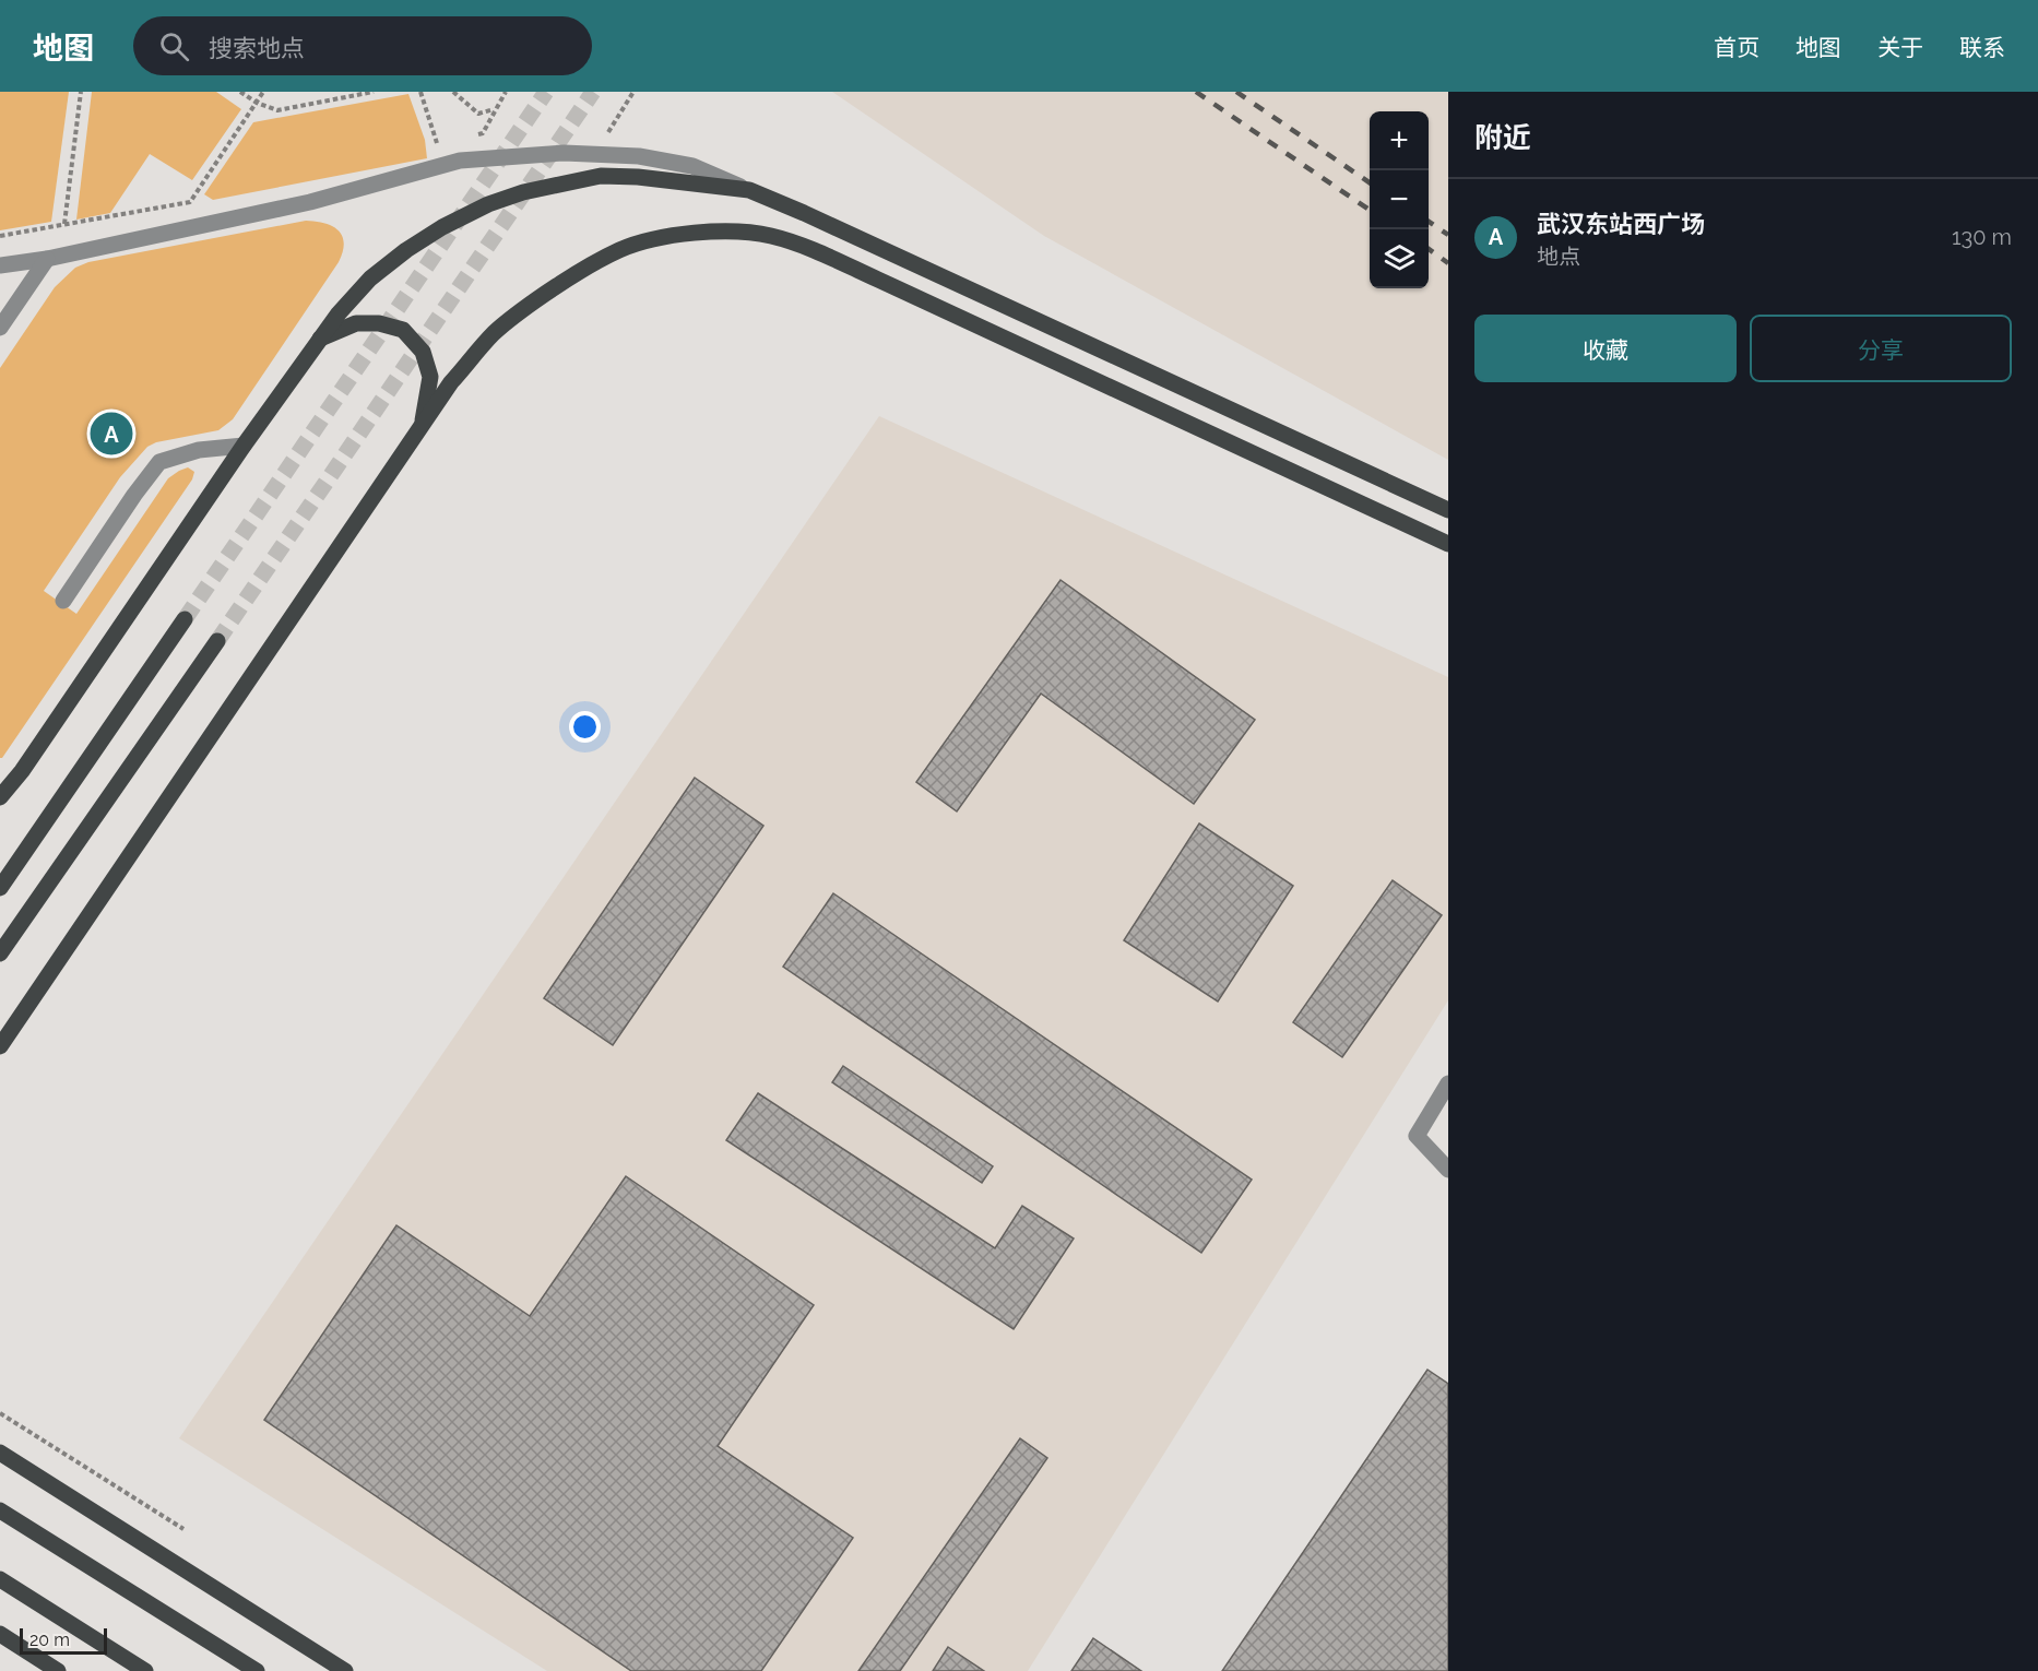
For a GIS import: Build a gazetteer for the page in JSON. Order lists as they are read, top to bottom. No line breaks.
{"scale_bar":"20 m","page":{"header":"地图","search":"搜索地点","nav":["首页","地图","关于","联系"],"heading":"附近","map_buttons":["+","−"],"list":[{"mark":"A","name":"武汉东站西广场","note":"地点","value":"130 m"}],"buttons":["收藏","分享"],"pins":"A","scale":"20 m"}}
